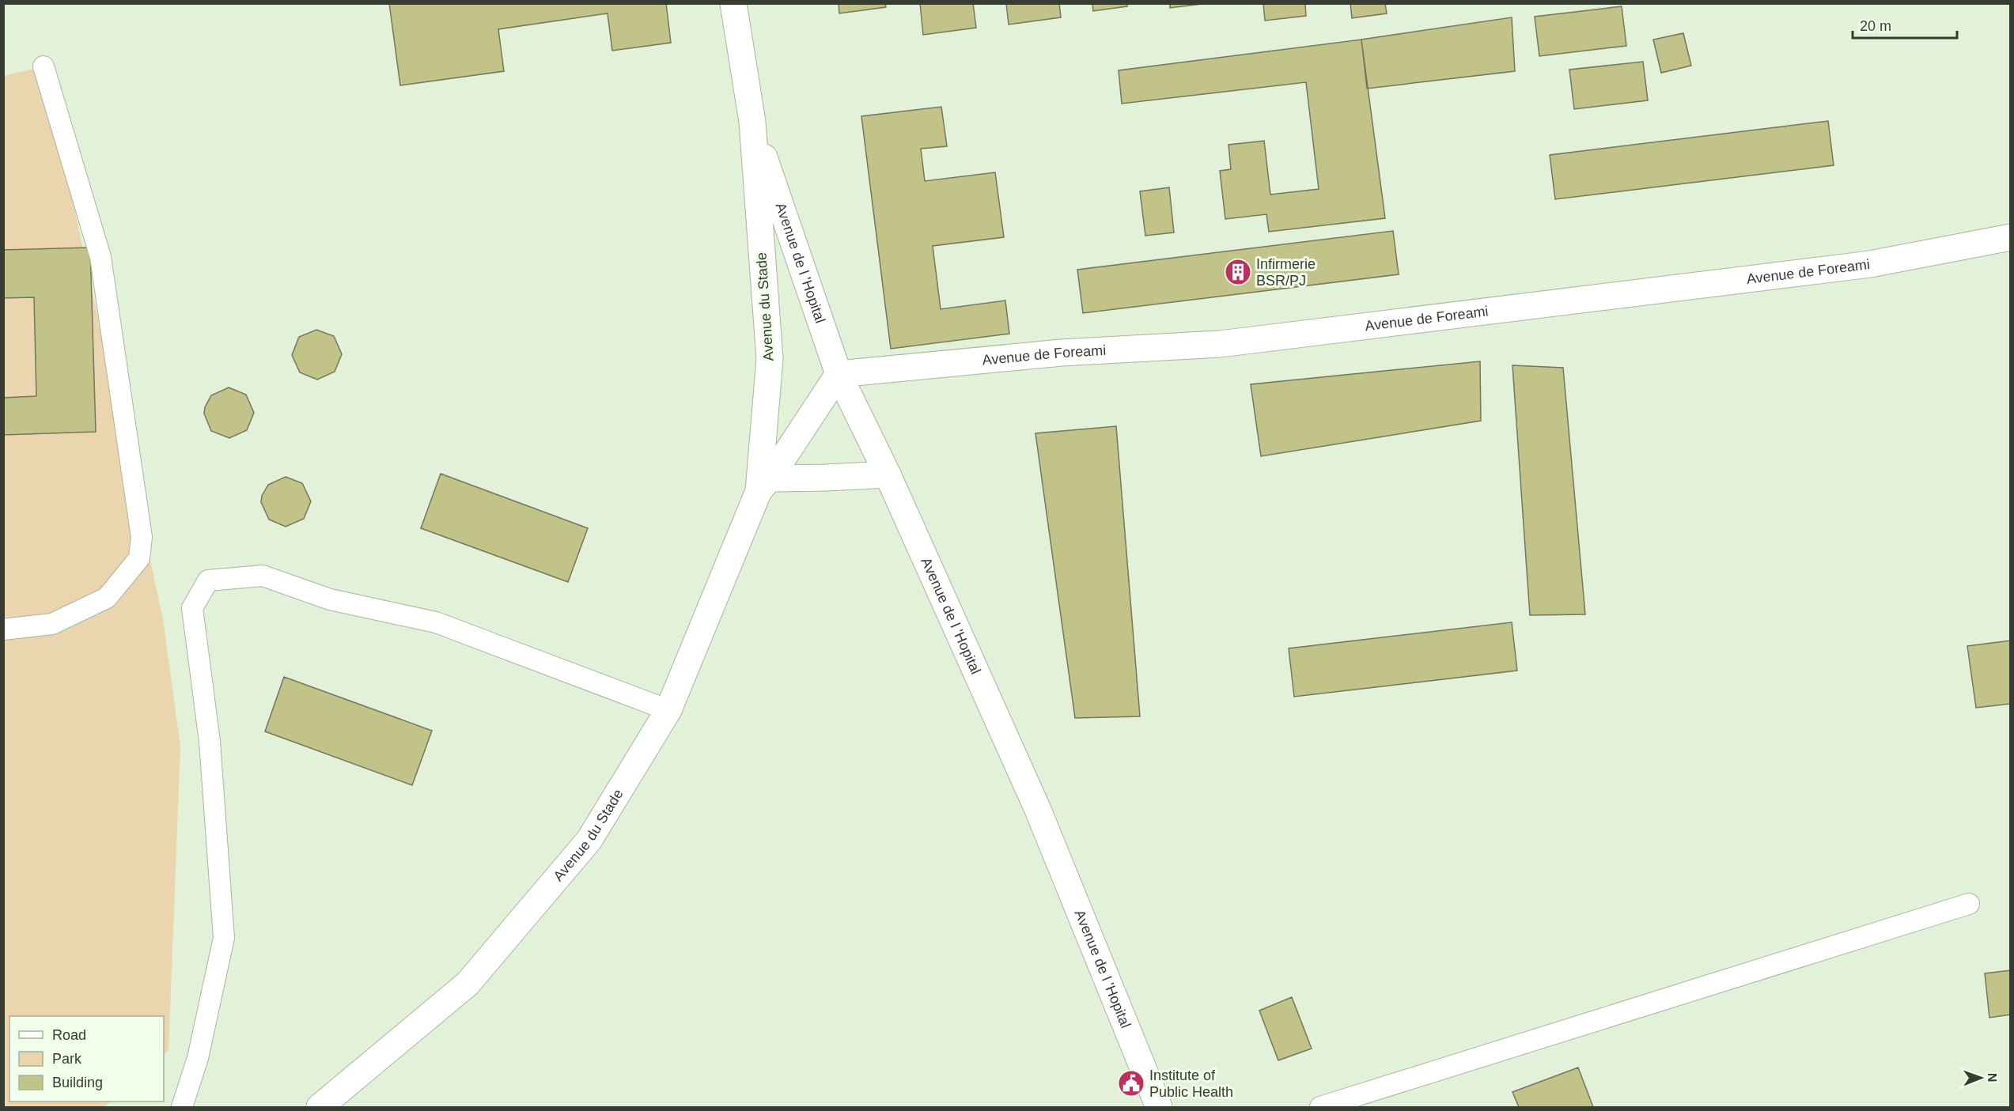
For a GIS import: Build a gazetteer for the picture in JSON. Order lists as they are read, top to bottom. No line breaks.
{"streets":{"street":["Avenue de l 'Hopital","Avenue de Foreami","Avenue du Stade"]},"crossings":[["Avenue de l 'Hopital","Avenue de Foreami"],["Avenue de l 'Hopital","Avenue du Stade"],["Avenue de Foreami","Avenue du Stade"]],"places":{"building":["Infirmerie BSR/PJ"],"public building":["Institute of Public Health"]},"legend":["Road","Park","Building"],"scale_bar":"20 m","north":"right"}
